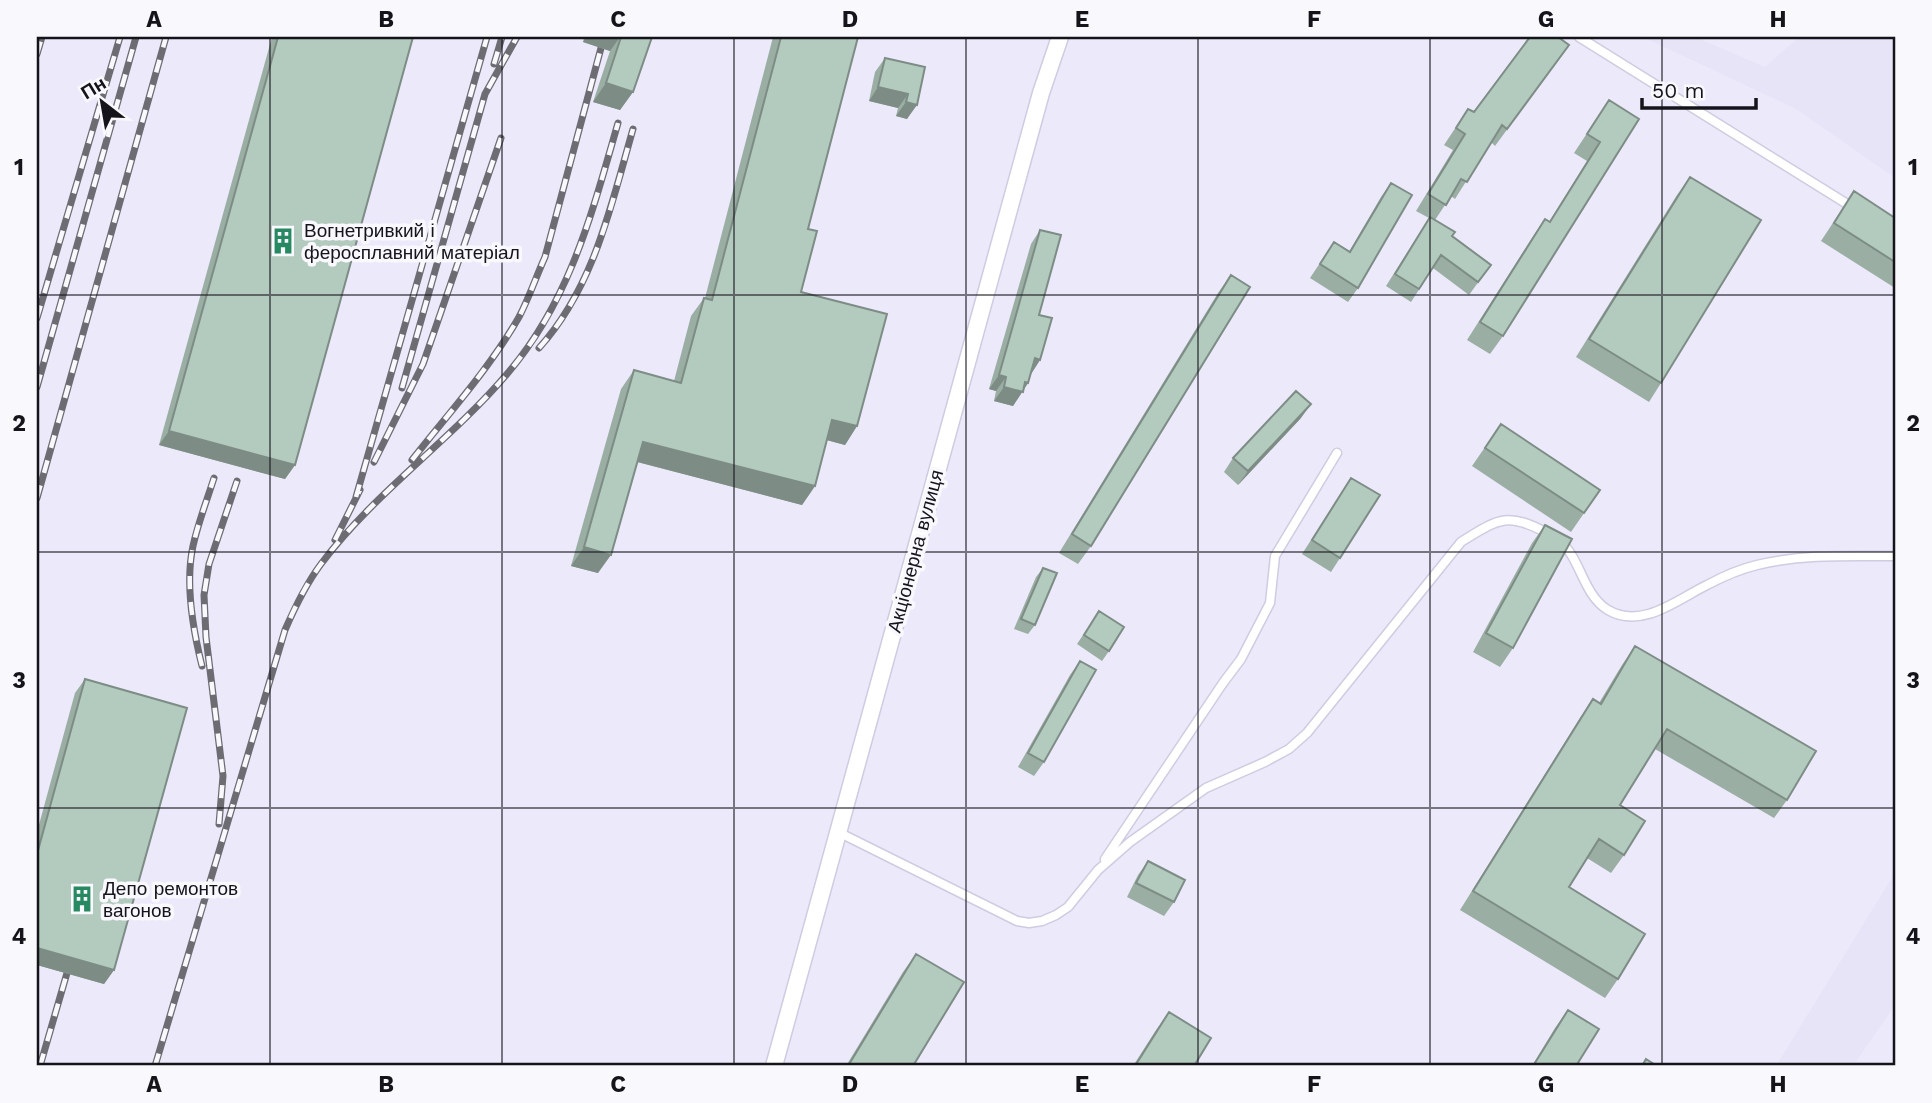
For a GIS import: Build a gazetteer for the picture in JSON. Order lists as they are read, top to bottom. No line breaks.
{"streets":{"street":["Акціонерна вулиця"]},"places":{"building":["Вогнетривкий і феросплавний матеріал","Депо ремонтов вагонов"]},"scale_bar":"50 m","north":"top left","grid":{"columns":["A","B","C","D","E","F","G","H"],"rows":["1","2","3","4"]}}
